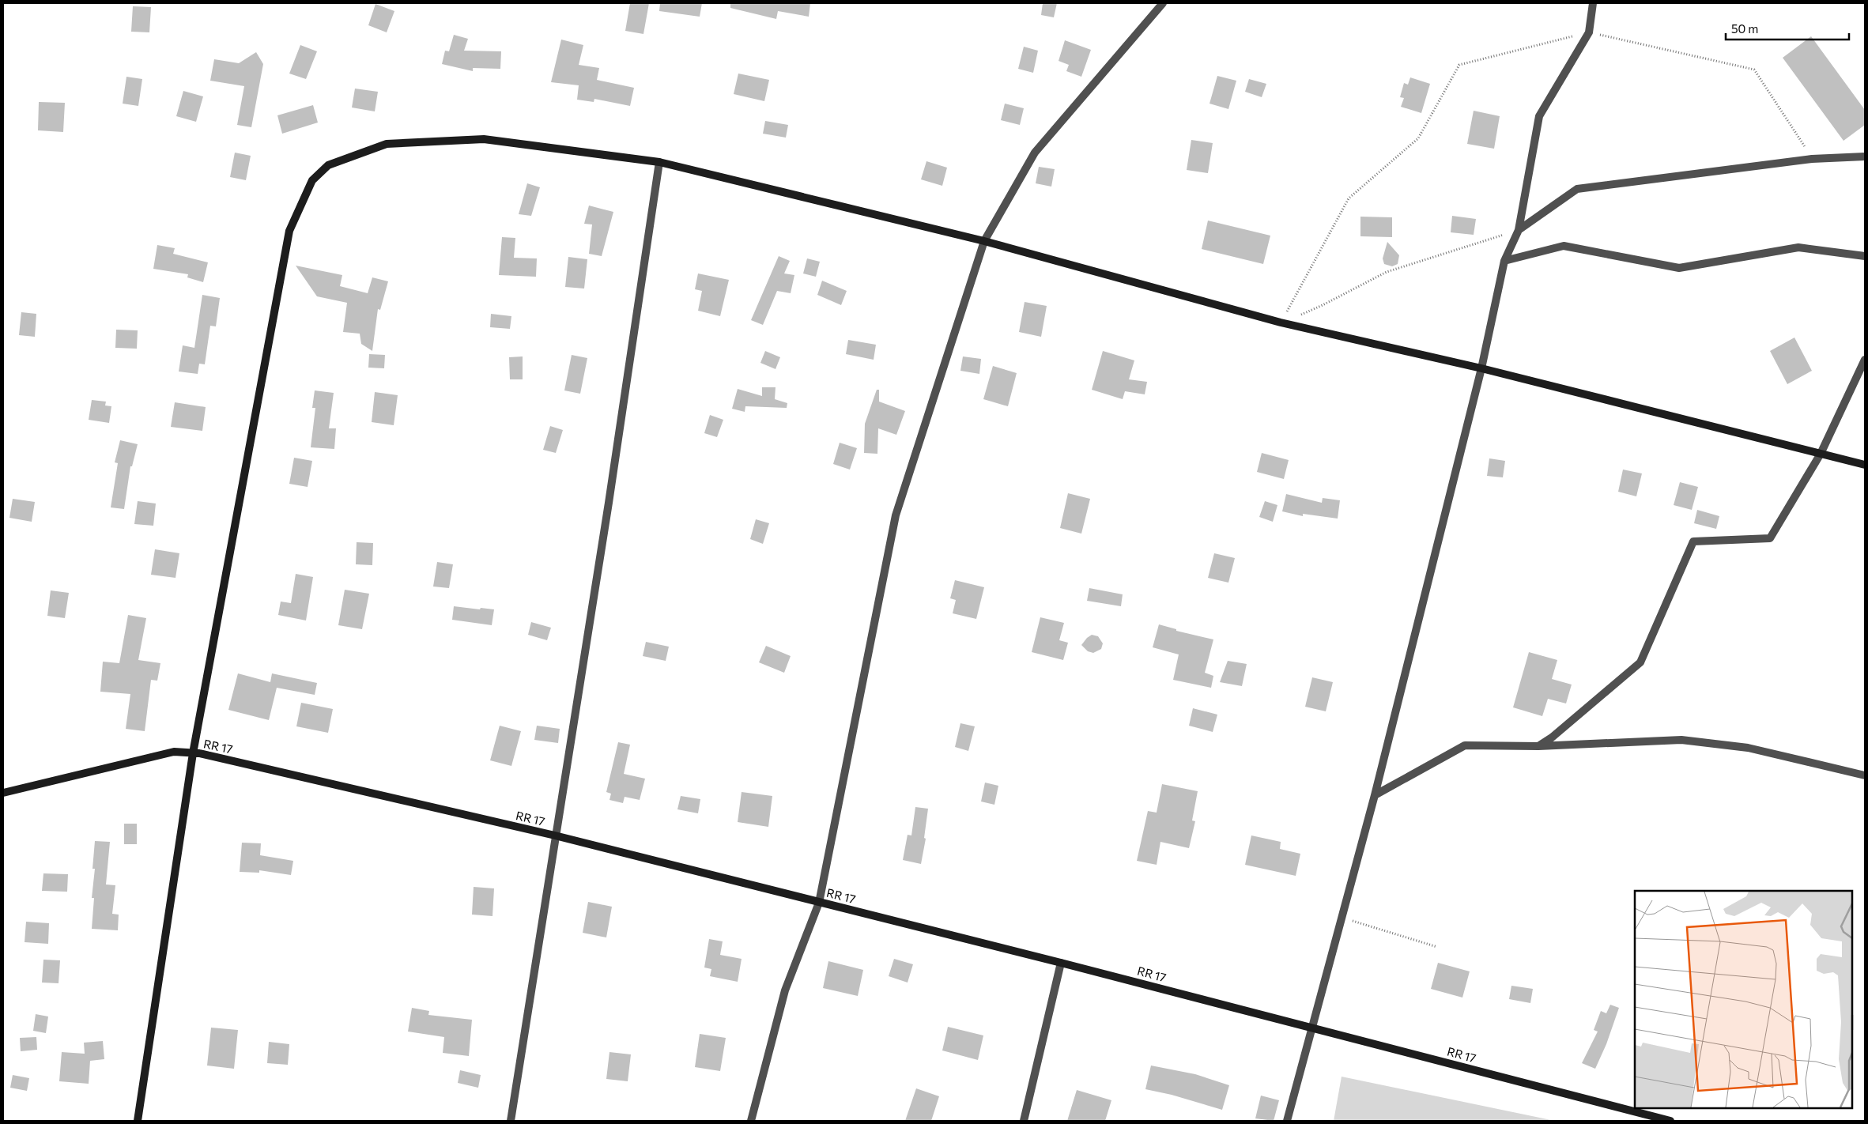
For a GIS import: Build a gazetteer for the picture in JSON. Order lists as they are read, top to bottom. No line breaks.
{"streets":{"street":["RR 17"]},"scale_bar":"50 m"}
